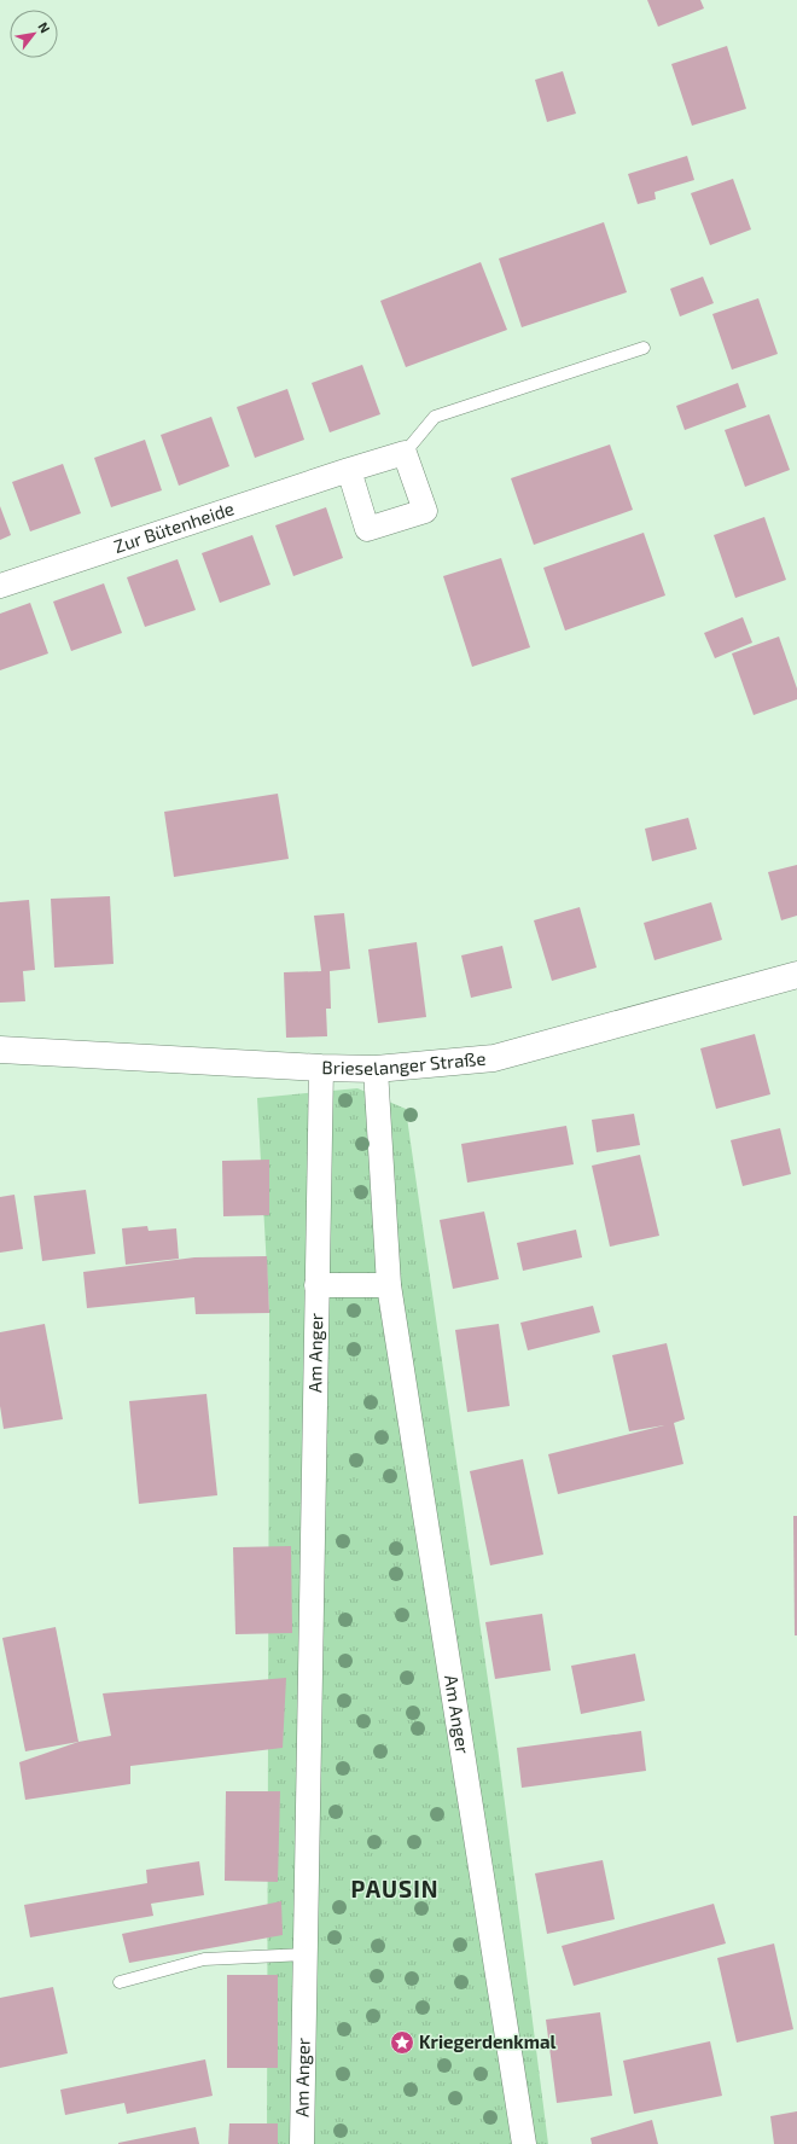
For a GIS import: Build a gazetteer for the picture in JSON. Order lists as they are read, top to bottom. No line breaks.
{"streets":{"street":["Zur Bütenheide","Brieselanger Straße","Am Anger"]},"crossings":[["Brieselanger Straße","Am Anger"]],"districts":["PAUSIN"],"places":{"place":["Kriegerdenkmal"]},"north":"top right"}
